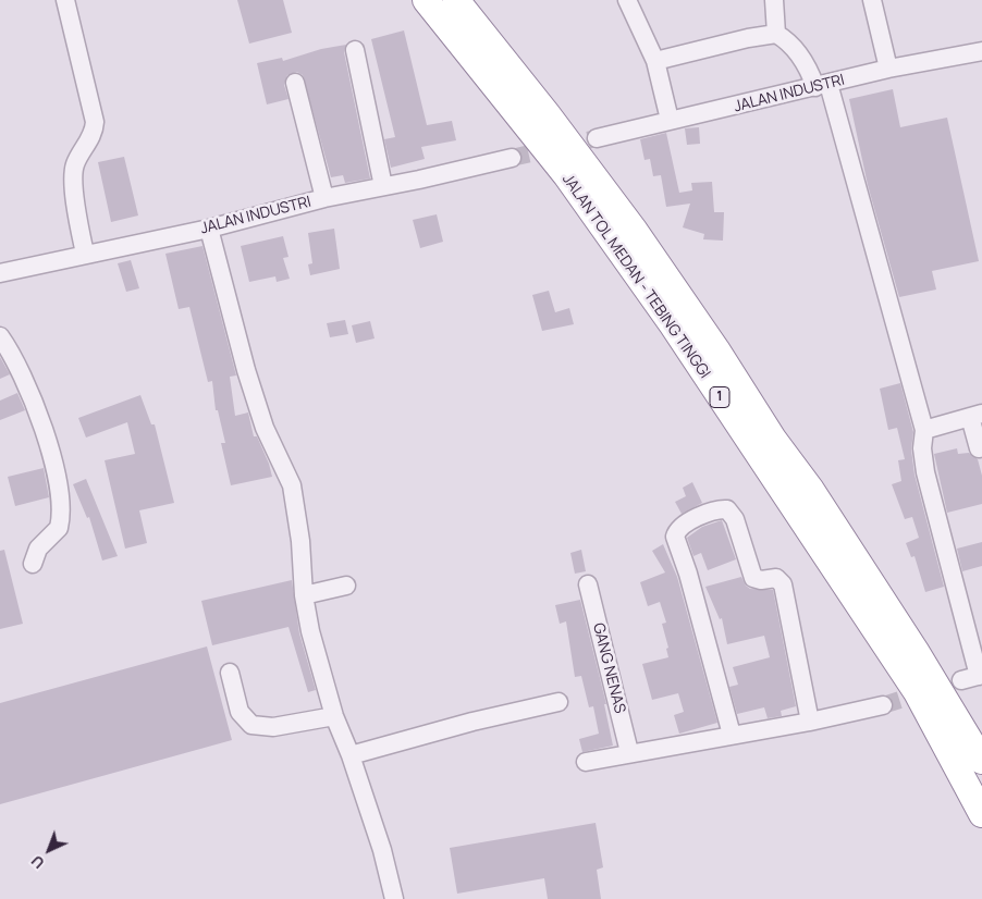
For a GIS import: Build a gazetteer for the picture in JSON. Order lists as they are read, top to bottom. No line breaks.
{"streets":{"highway":["JALAN TOL MEDAN - TEBING TINGGI","1"],"street":["JALAN INDUSTRI","GANG NENAS"]},"north":"bottom left"}
